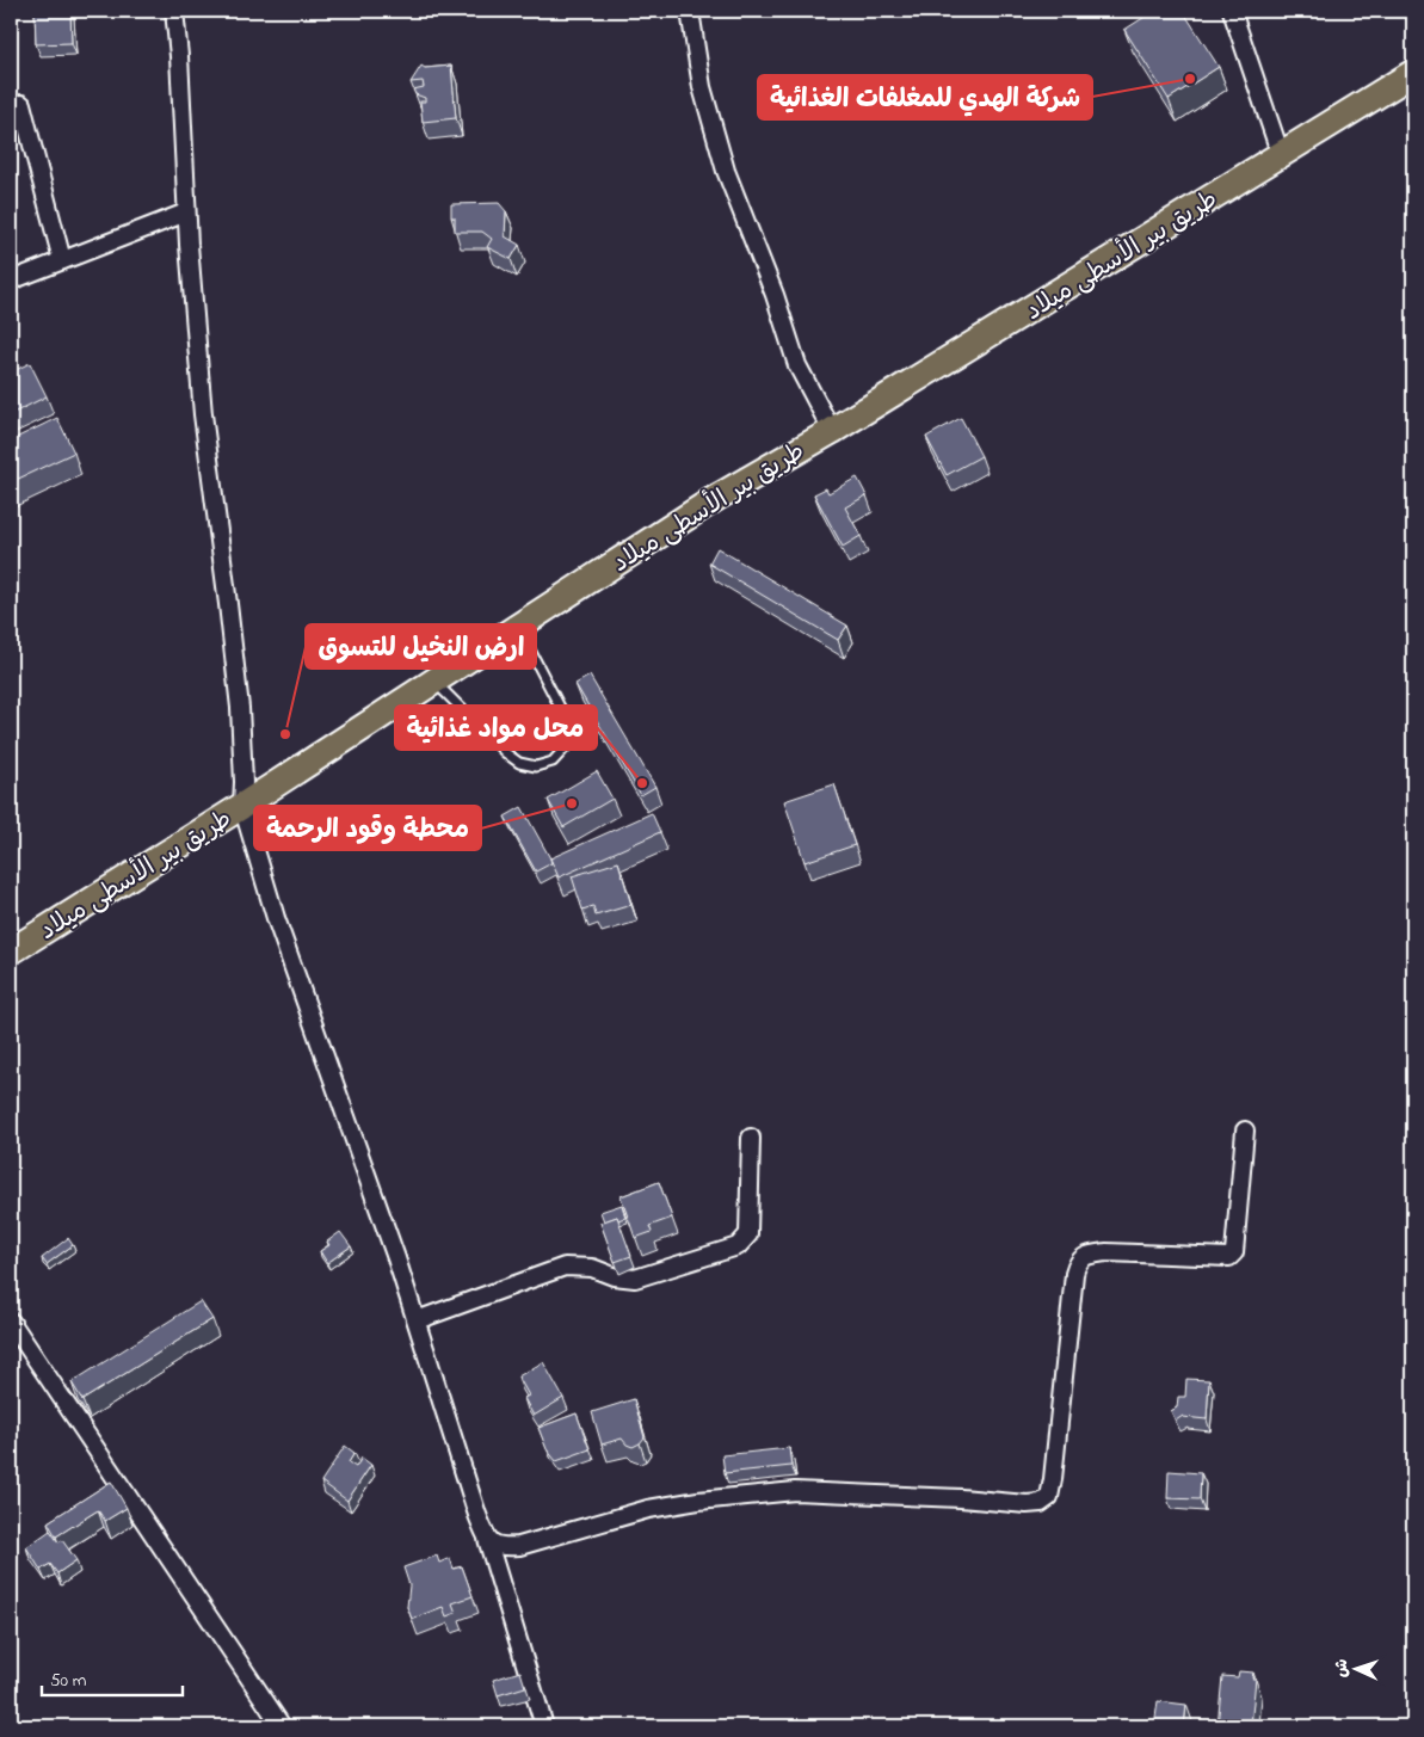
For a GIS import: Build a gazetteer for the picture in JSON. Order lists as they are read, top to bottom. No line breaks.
{"streets":{"main road":["طريق بير الأسطى ميلاد"]},"places":["شركة الهدي للمغلفات الغذائية","ارض النخيل للتسوق","محل مواد غذائية","محطة وقود الرحمة"],"scale_bar":"50 m","north":"left"}
